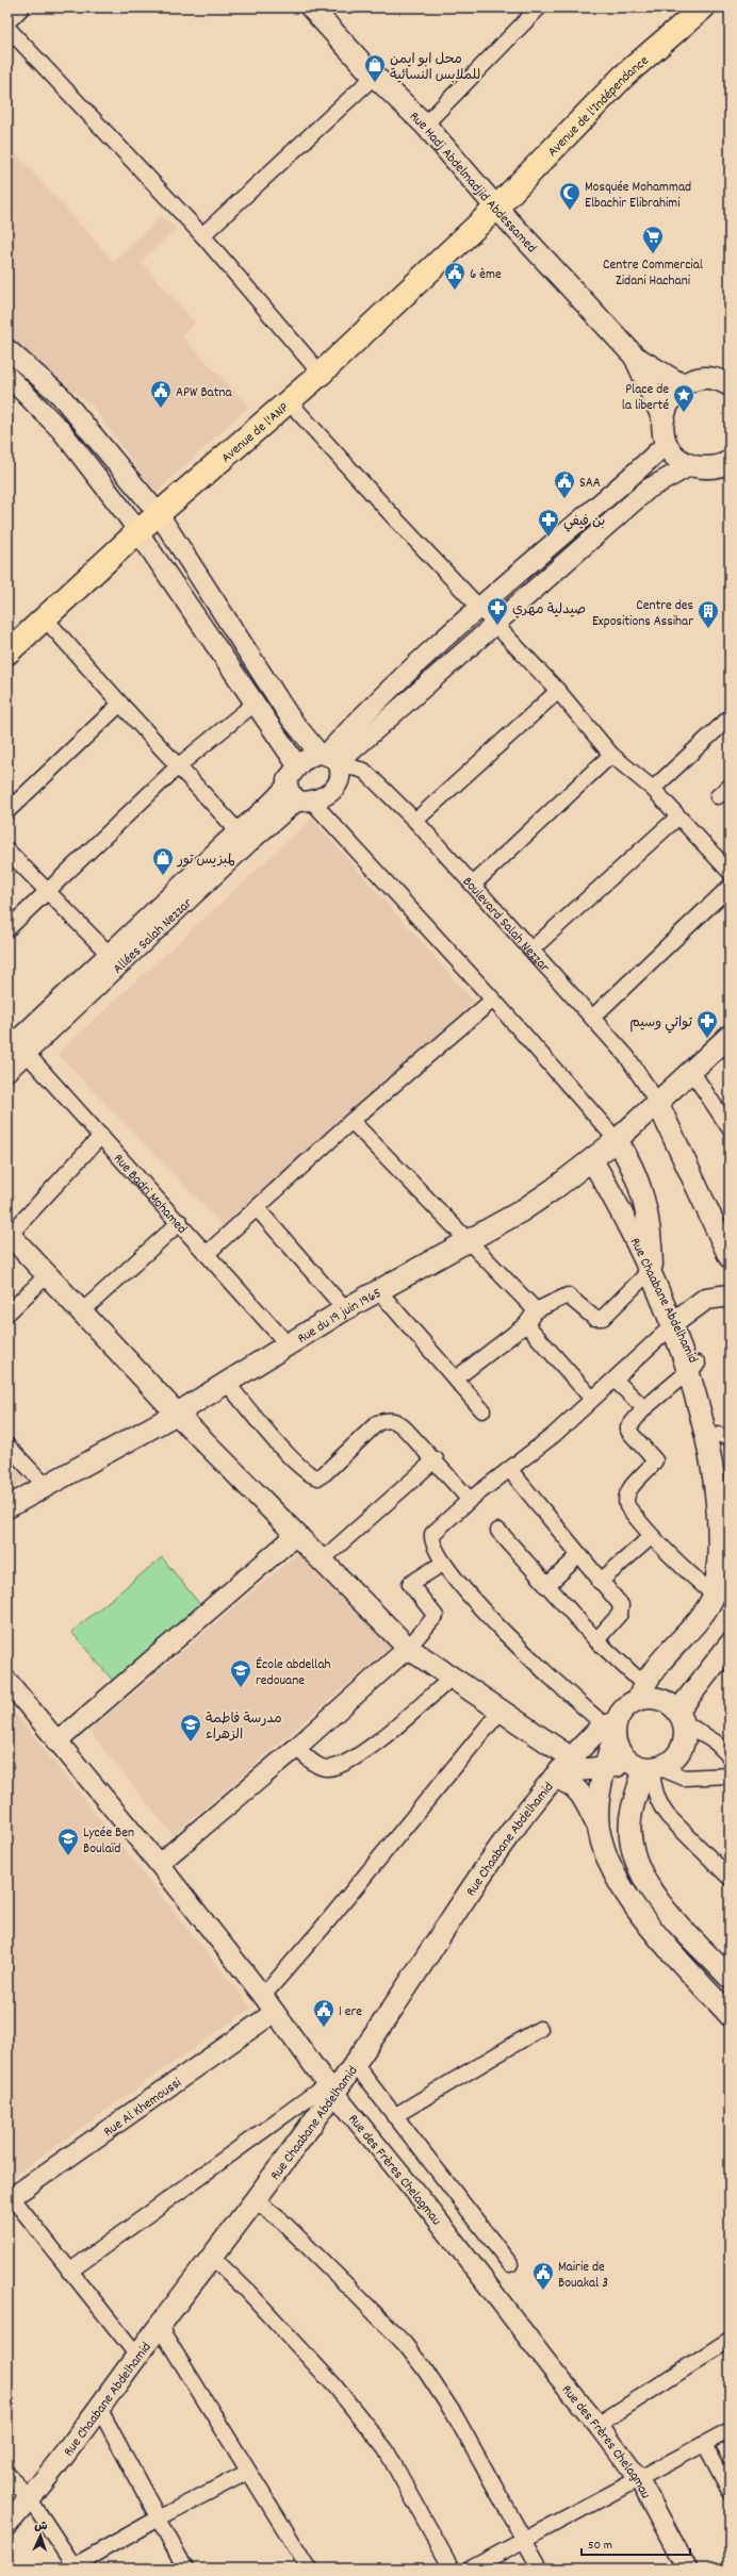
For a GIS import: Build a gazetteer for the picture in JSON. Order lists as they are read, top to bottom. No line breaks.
{"streets":{"main road":["Avenue de l'Indépendance","Rue Hadj Abdelmadjid Abdessamed","Avenue de l'ANP","Rue Chaabane Abdelhamid","Rue du 19 juin 1965"],"street":["Boulevard Salah Nezzar","Allées Salah Nezzar","Rue Badri Mohamed","Rue Al Khemoussi","Rue des Frères Chelagmau"]},"crossings":[["Avenue de l'Indépendance","Rue Hadj Abdelmadjid Abdessamed"],["Avenue de l'Indépendance","Avenue de l'ANP"],["Rue Hadj Abdelmadjid Abdessamed","Avenue de l'ANP"],["Boulevard Salah Nezzar","Allées Salah Nezzar"],["Boulevard Salah Nezzar","Rue du 19 juin 1965"],["Allées Salah Nezzar","Rue Badri Mohamed"],["Rue Badri Mohamed","Rue du 19 juin 1965"],["Rue Chaabane Abdelhamid","Rue du 19 juin 1965"],["Rue Chaabane Abdelhamid","Rue des Frères Chelagmau"],["Rue Al Khemoussi","Rue des Frères Chelagmau"]],"places":{"shop":["محل ابو ايمن للملابس النسائية","لمبزيس تور"],"mosque":["Mosquée Mohammad Elbachir Elibrahimi"],"supermarket":["Centre Commercial Zidani Hachani"],"public building":["6 ème","APW Batna","SAA","1 ere","Mairie de Bouakal 3"],"place":["Place de la liberté"],"pharmacy":["بن فيفي","صيدلية مهري","تواتي وسيم"],"building":["Centre des Expositions Assihar"],"school or university":["École abdellah redouane","مدرسة فاطمة الزهراء","Lycée Ben Boulaïd"]},"scale_bar":"50 m","north":"top"}
